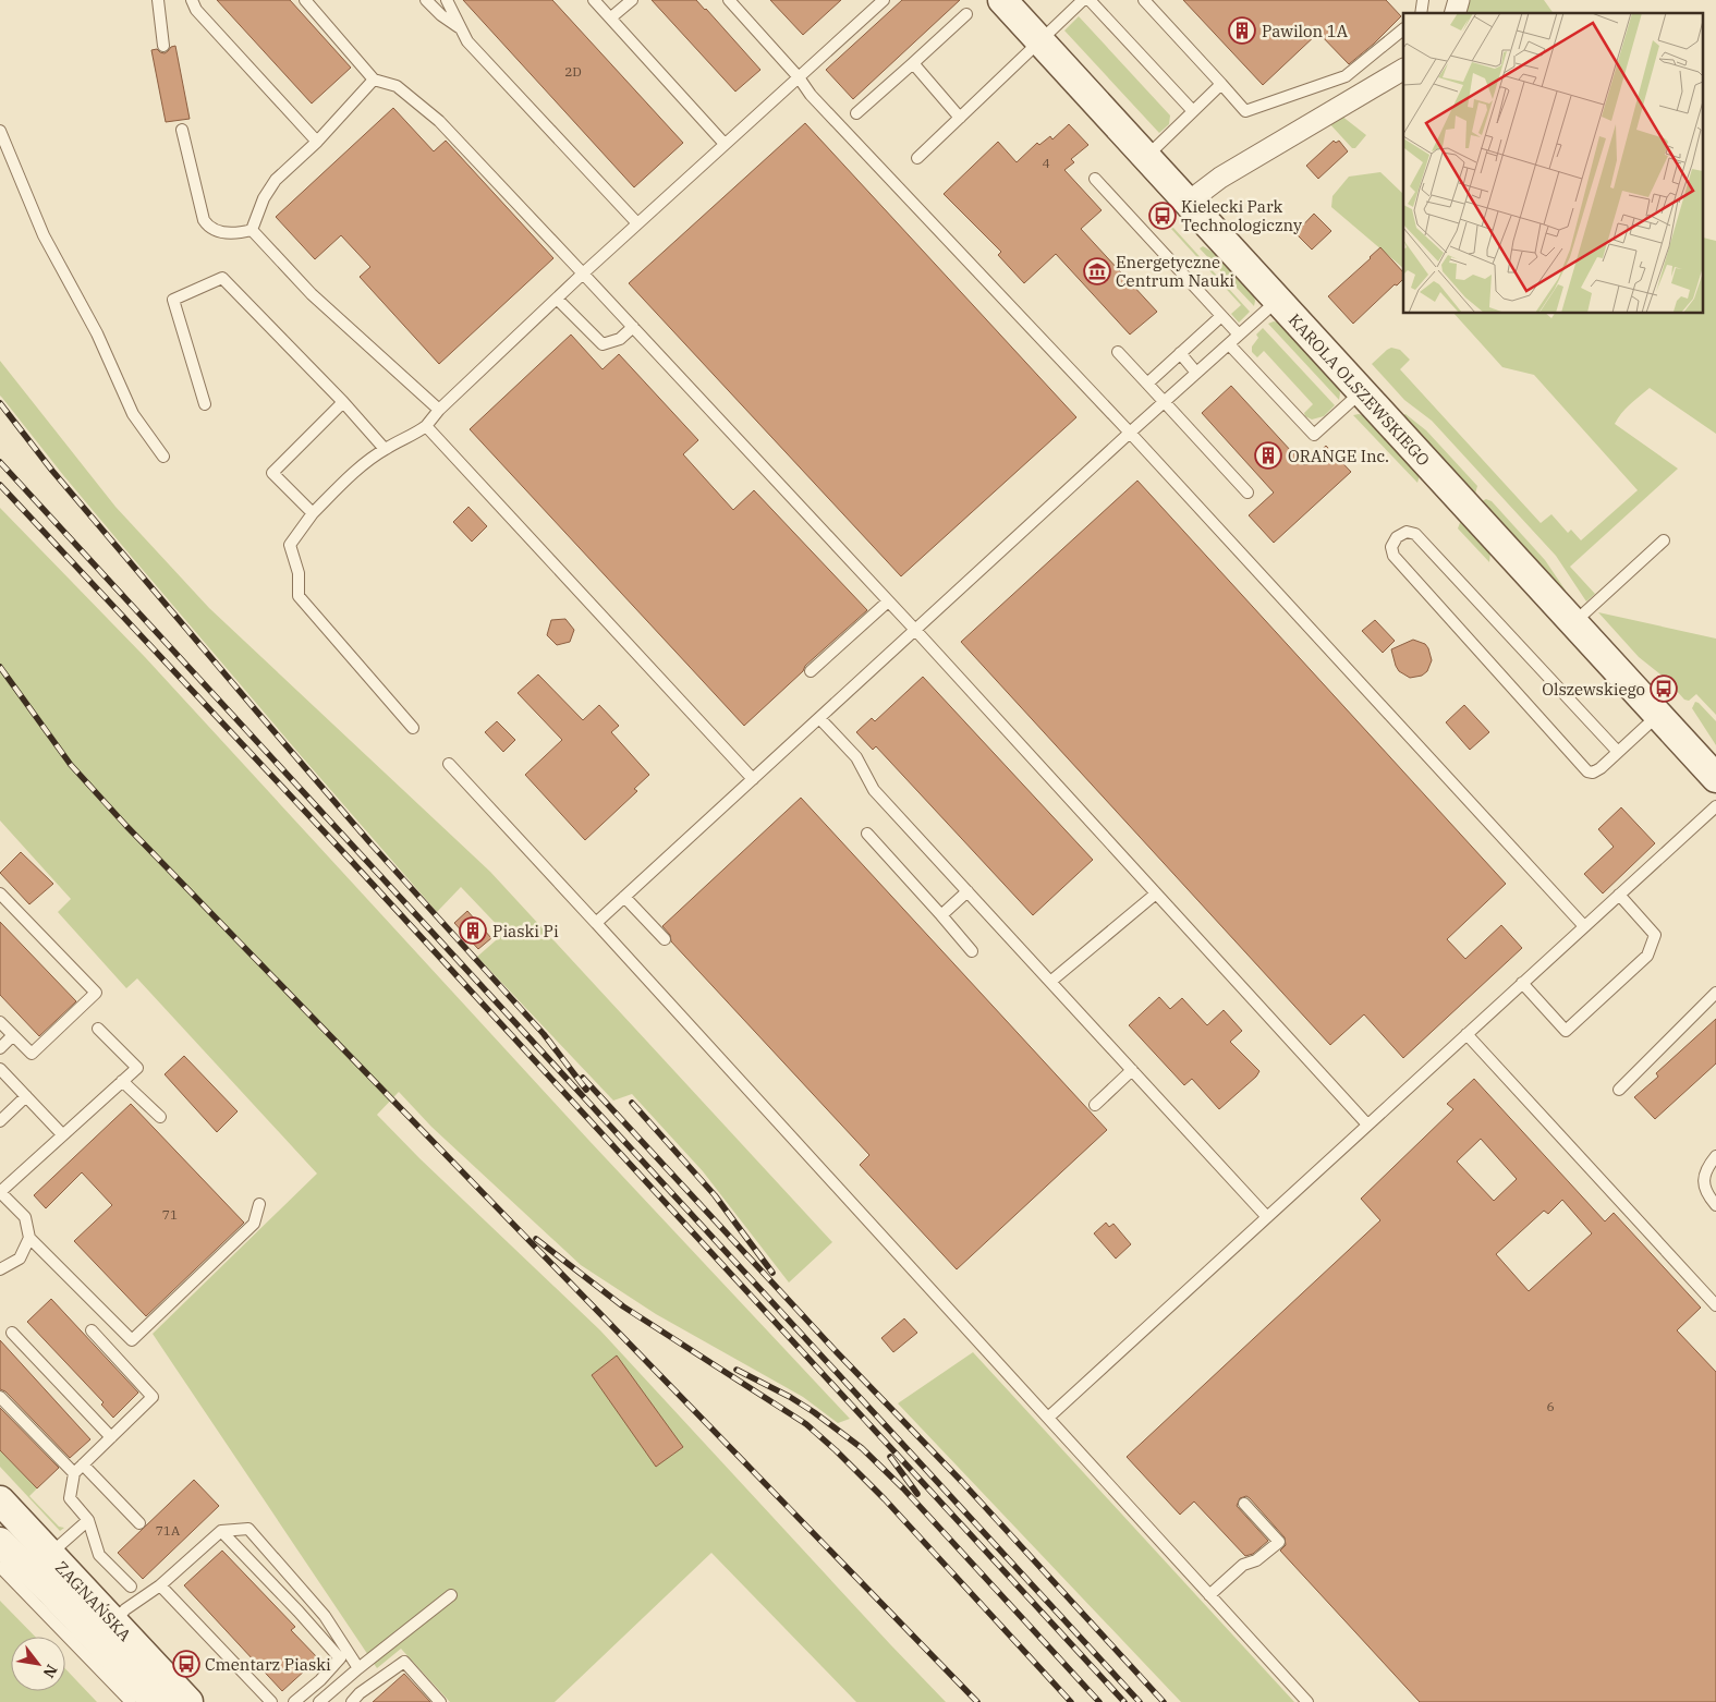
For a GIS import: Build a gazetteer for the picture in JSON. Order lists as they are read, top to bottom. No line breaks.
{"streets":{"street":["KAROLA OLSZEWSKIEGO","ZAGNAŃSKA"]},"places":{"building":["Pawilon 1A","ORANGE Inc.","Piaski Pi"],"bus stop":["Kielecki Park Technologiczny","Olszewskiego","Cmentarz Piaski"],"museum":["Energetyczne Centrum Nauki"]},"house_numbers":["2D","4","71","6","71A"],"north":"bottom right"}
